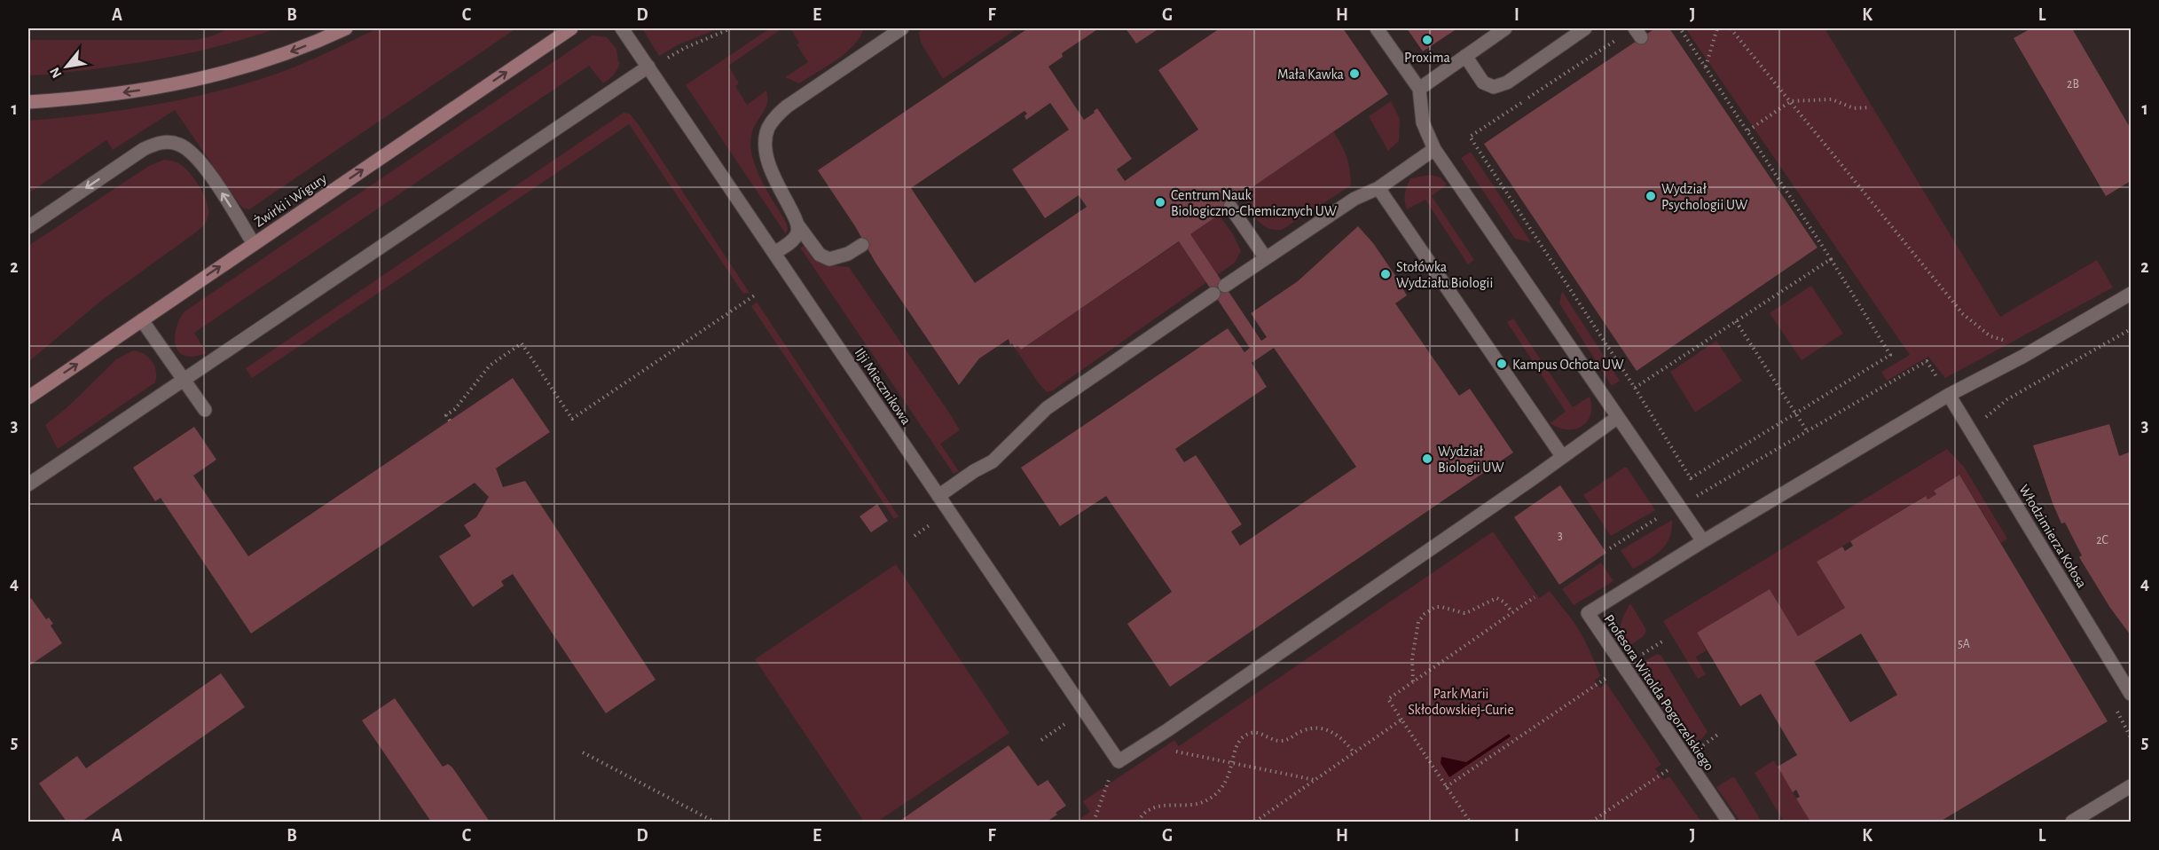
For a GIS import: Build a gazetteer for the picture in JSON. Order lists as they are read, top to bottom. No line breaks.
{"streets":{"main road":["Żwirki i Wigury"],"street":["Ilji Miecznikowa","Włodzimierza Kołosa","Profesora Witolda Pogorzelskiego"]},"one_way":["Żwirki i Wigury"],"parks":["Park Marii Skłodowskiej-Curie"],"places":["Proxima","Mała Kawka","Wydział Psychologii UW","Centrum Nauk Biologiczno-Chemicznych UW","Stołówka Wydziału Biologii","Kampus Ochota UW","Wydział Biologii UW"],"house_numbers":["2B","3","2C","5A"],"north":"bottom left","grid":{"columns":["A","B","C","D","E","F","G","H","I","J","K","L"],"rows":["1","2","3","4","5"]}}
